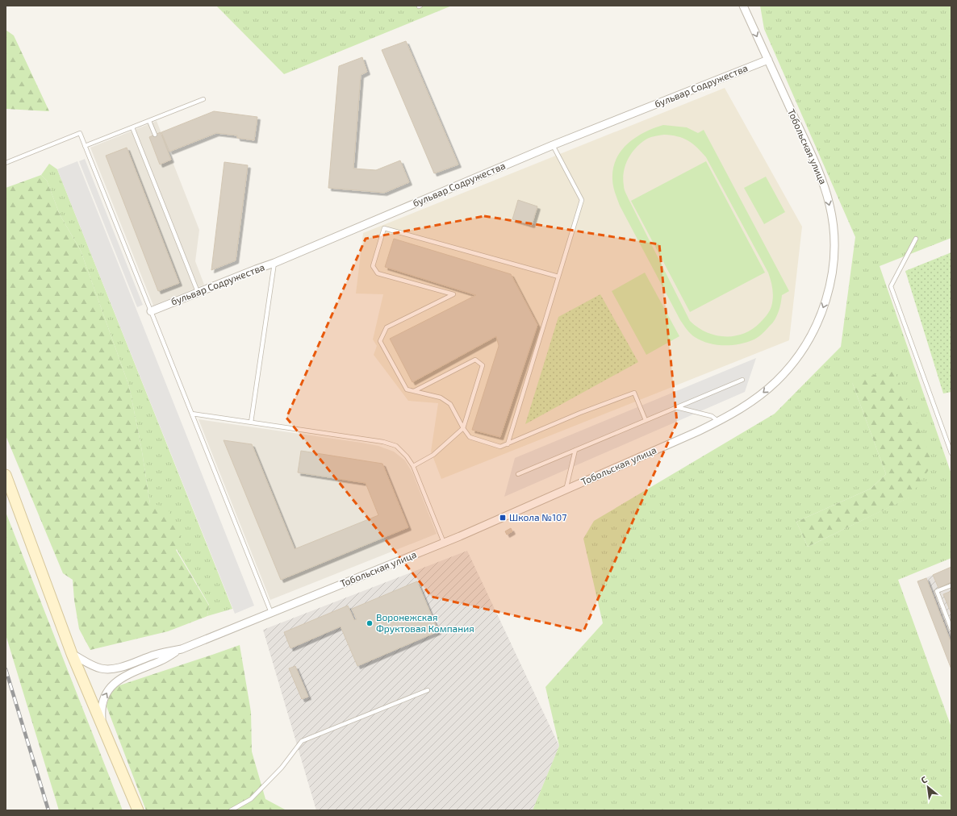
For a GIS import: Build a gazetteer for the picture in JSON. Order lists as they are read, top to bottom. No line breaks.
{"streets":{"street":["бульвар Содружества","Тобольская улица"]},"crossings":[["бульвар Содружества","Тобольская улица"]],"one_way":["Тобольская улица"],"places":{"transit":["Школа №107"],"other":["Воронежская Фруктовая Компания"]},"north":"top left"}
